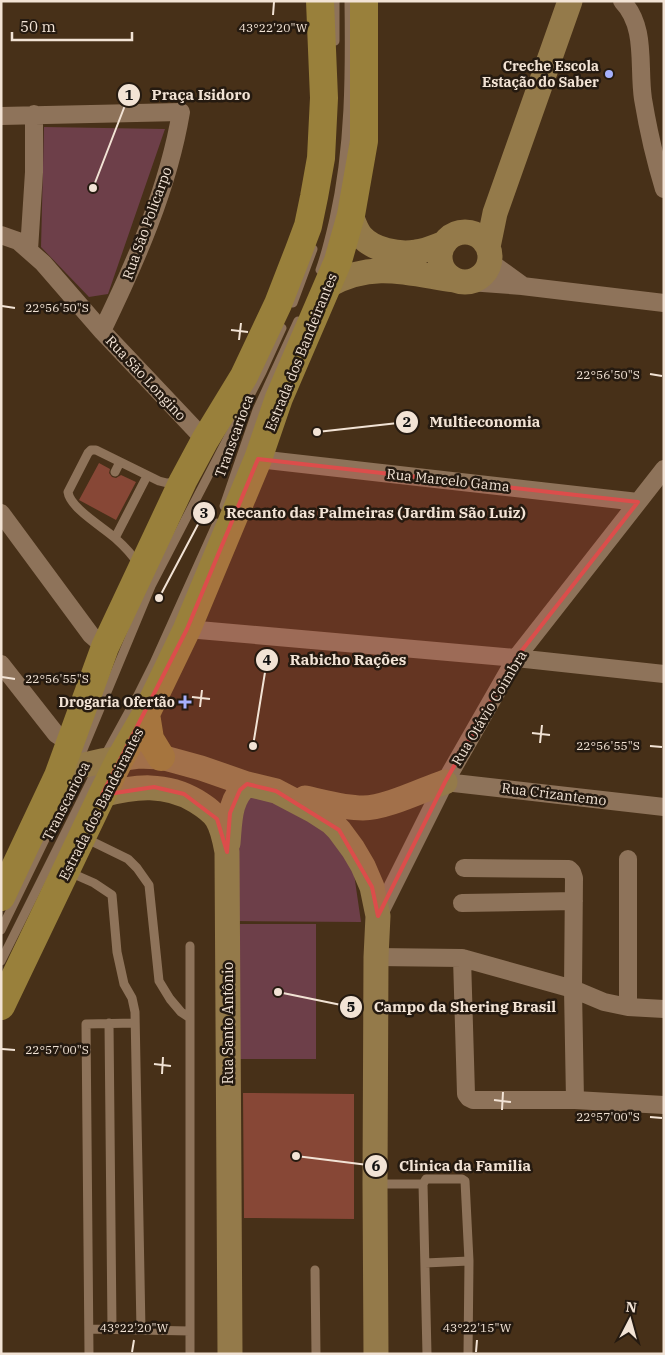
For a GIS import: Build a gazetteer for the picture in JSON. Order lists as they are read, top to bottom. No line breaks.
{"streets":{"main road":["Estrada dos Bandeirantes"],"street":["Rua São Policarpo","Rua São Longino","Rua Marcelo Gama","Rua Otávio Coimbra","Rua Crizantemo","Rua Santo Antônio"],"lane":["Transcarioca"]},"crossings":[["Rua São Policarpo","Rua São Longino"],["Estrada dos Bandeirantes","Transcarioca"],["Estrada dos Bandeirantes","Rua Marcelo Gama"],["Estrada dos Bandeirantes","Rua Santo Antônio"],["Rua Marcelo Gama","Rua Otávio Coimbra"],["Rua Otávio Coimbra","Rua Crizantemo"]],"places":{"other":["Creche Escola Estação do Saber","Praça Isidoro","Multieconomia","Recanto das Palmeiras (Jardim São Luiz)","Rabicho Rações","Campo da Shering Brasil","Clinica da Familia"],"health":["Drogaria Ofertão"]},"scale_bar":"50 m","north":"top","coordinates":["43°22'20\"W","22°56'50\"S","22°56'55\"S","22°57'00\"S","43°22'15\"W"]}
